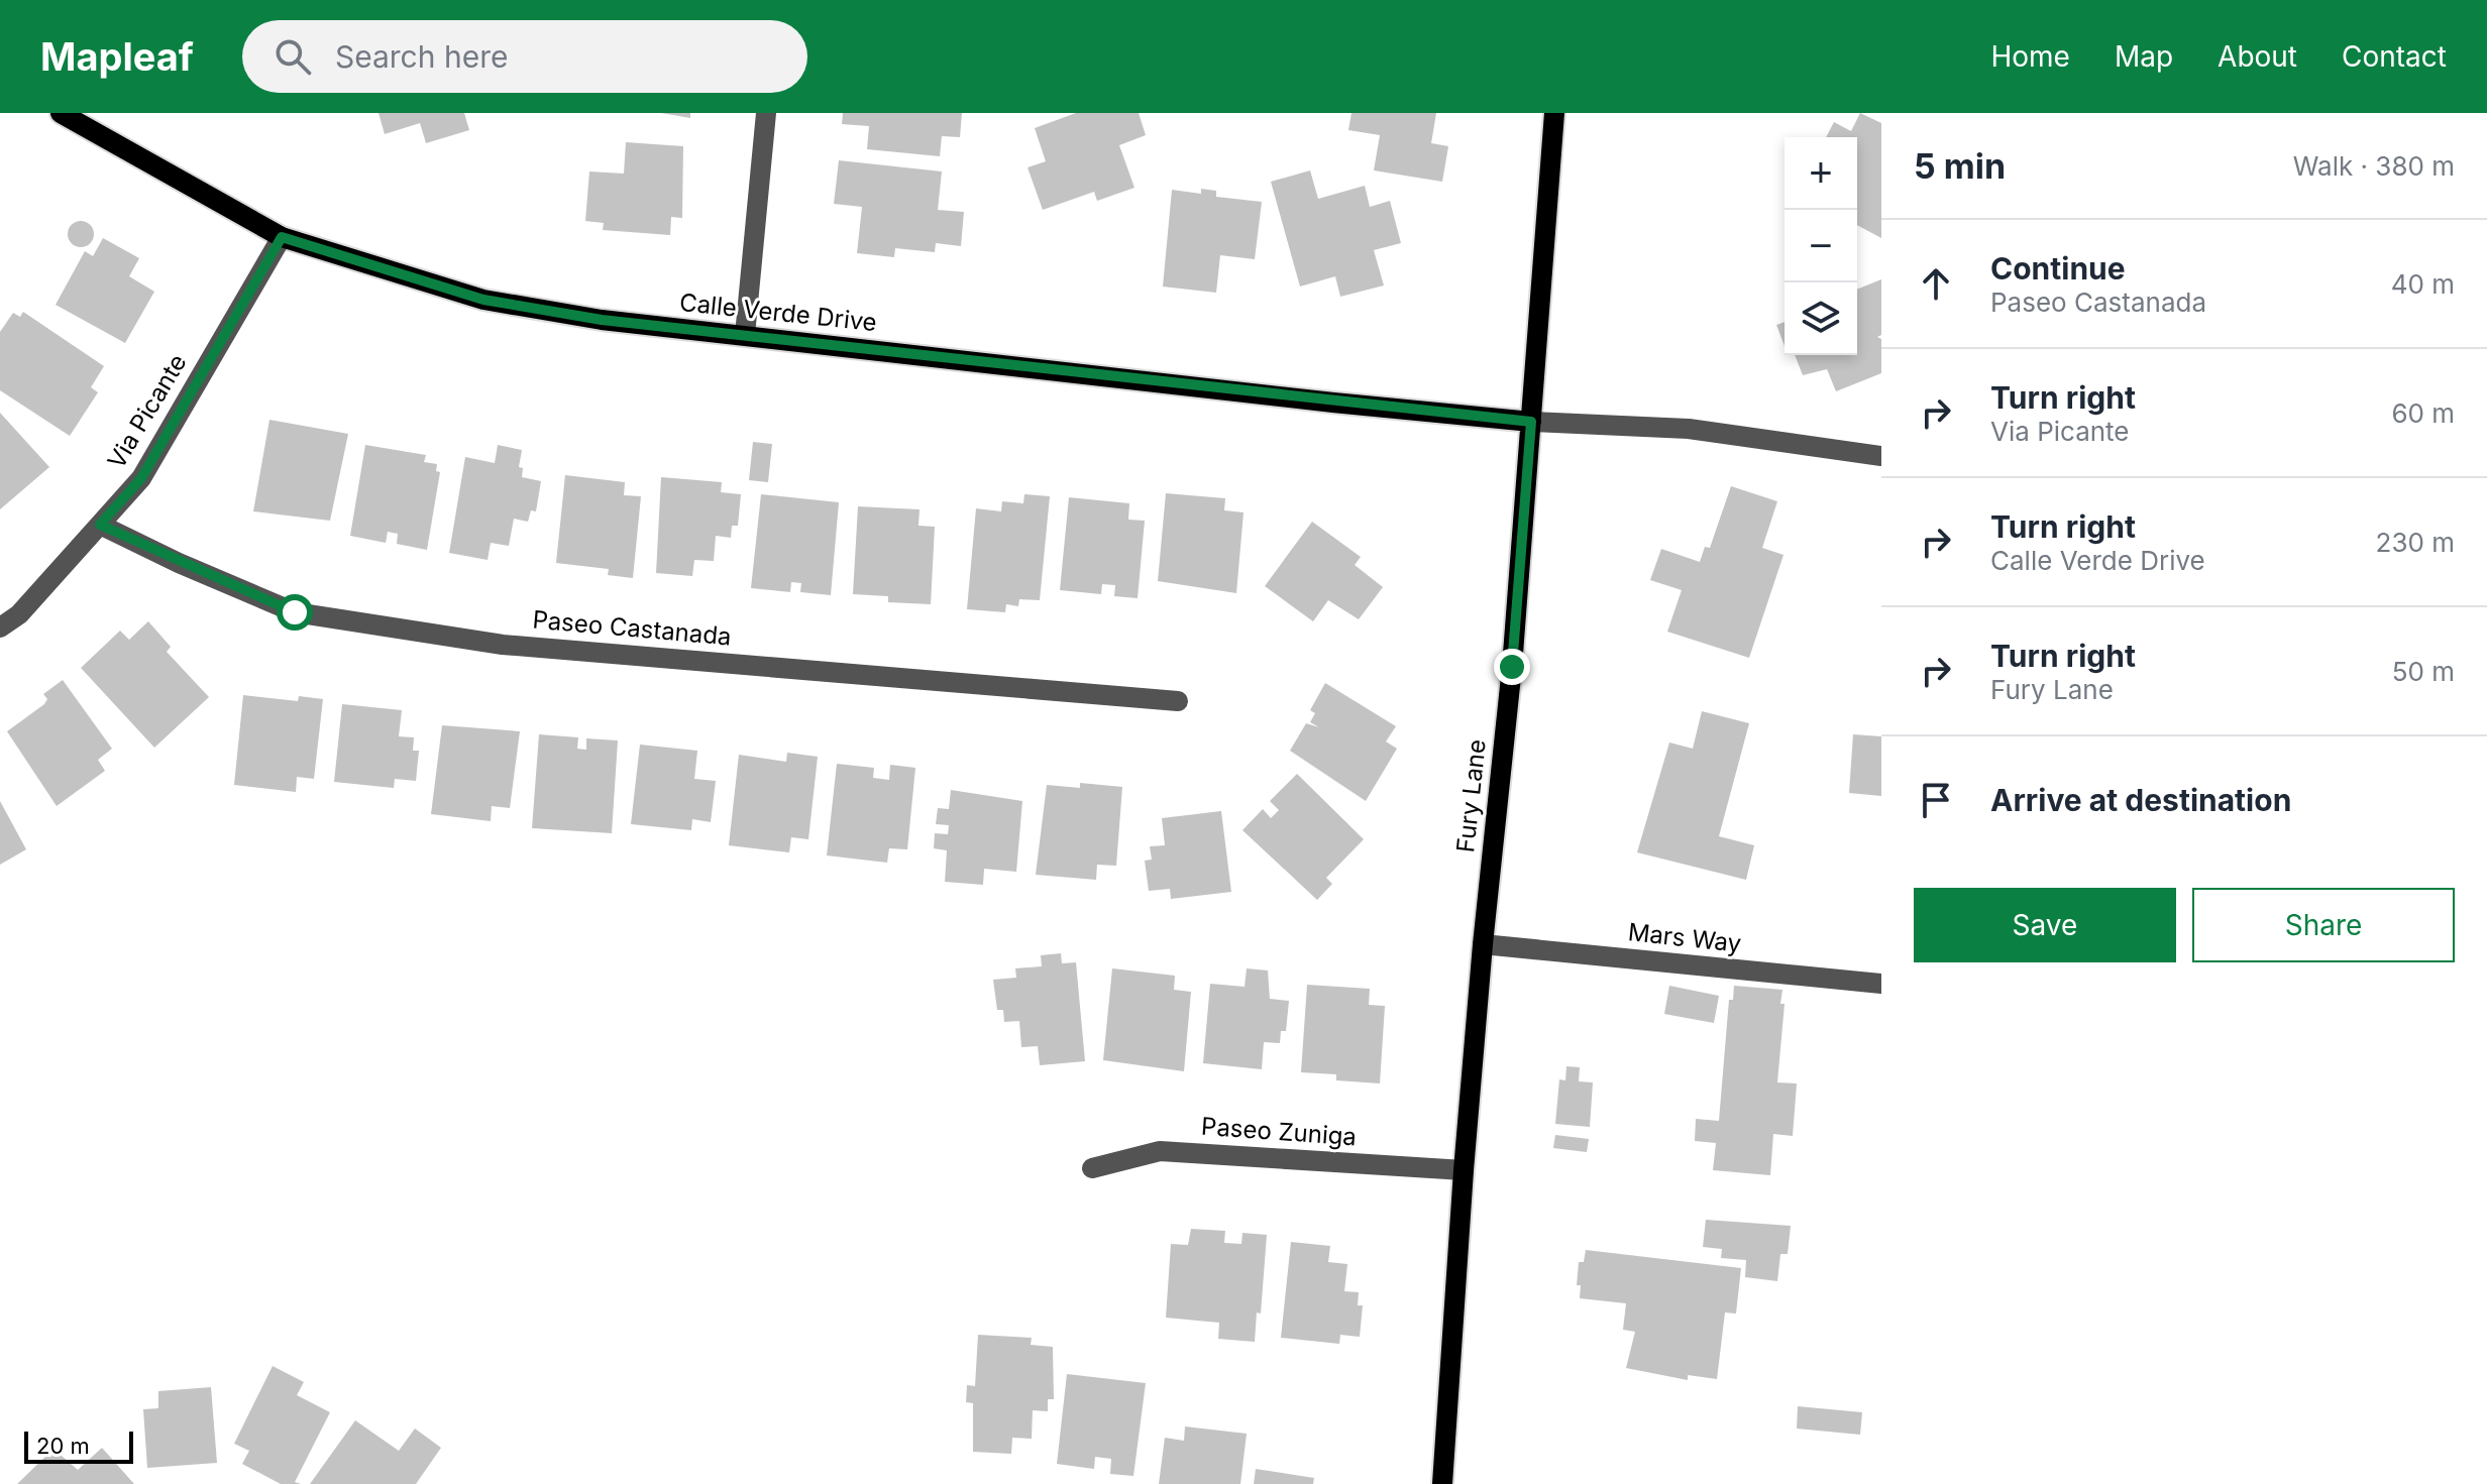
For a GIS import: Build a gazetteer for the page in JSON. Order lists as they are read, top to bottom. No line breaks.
{"streets":{"main road":["Calle Verde Drive","Fury Lane"],"street":["Via Picante","Paseo Castanada","Mars Way","Paseo Zuniga"]},"crossings":[["Calle Verde Drive","Via Picante"],["Calle Verde Drive","Fury Lane"],["Via Picante","Paseo Castanada"],["Fury Lane","Mars Way"],["Fury Lane","Paseo Zuniga"]],"scale_bar":"20 m","page":{"header":"Mapleaf","search":"Search here","nav":["Home","Map","About","Contact"],"heading":["5 min","Walk · 380 m"],"map_buttons":["+","−"],"list":[["Continue","Paseo Castanada","40 m"],["Turn right","Via Picante","60 m"],["Turn right","Calle Verde Drive","230 m"],["Turn right","Fury Lane","50 m"],"Arrive at destination"],"buttons":["Save","Share"],"scale":"20 m"}}
